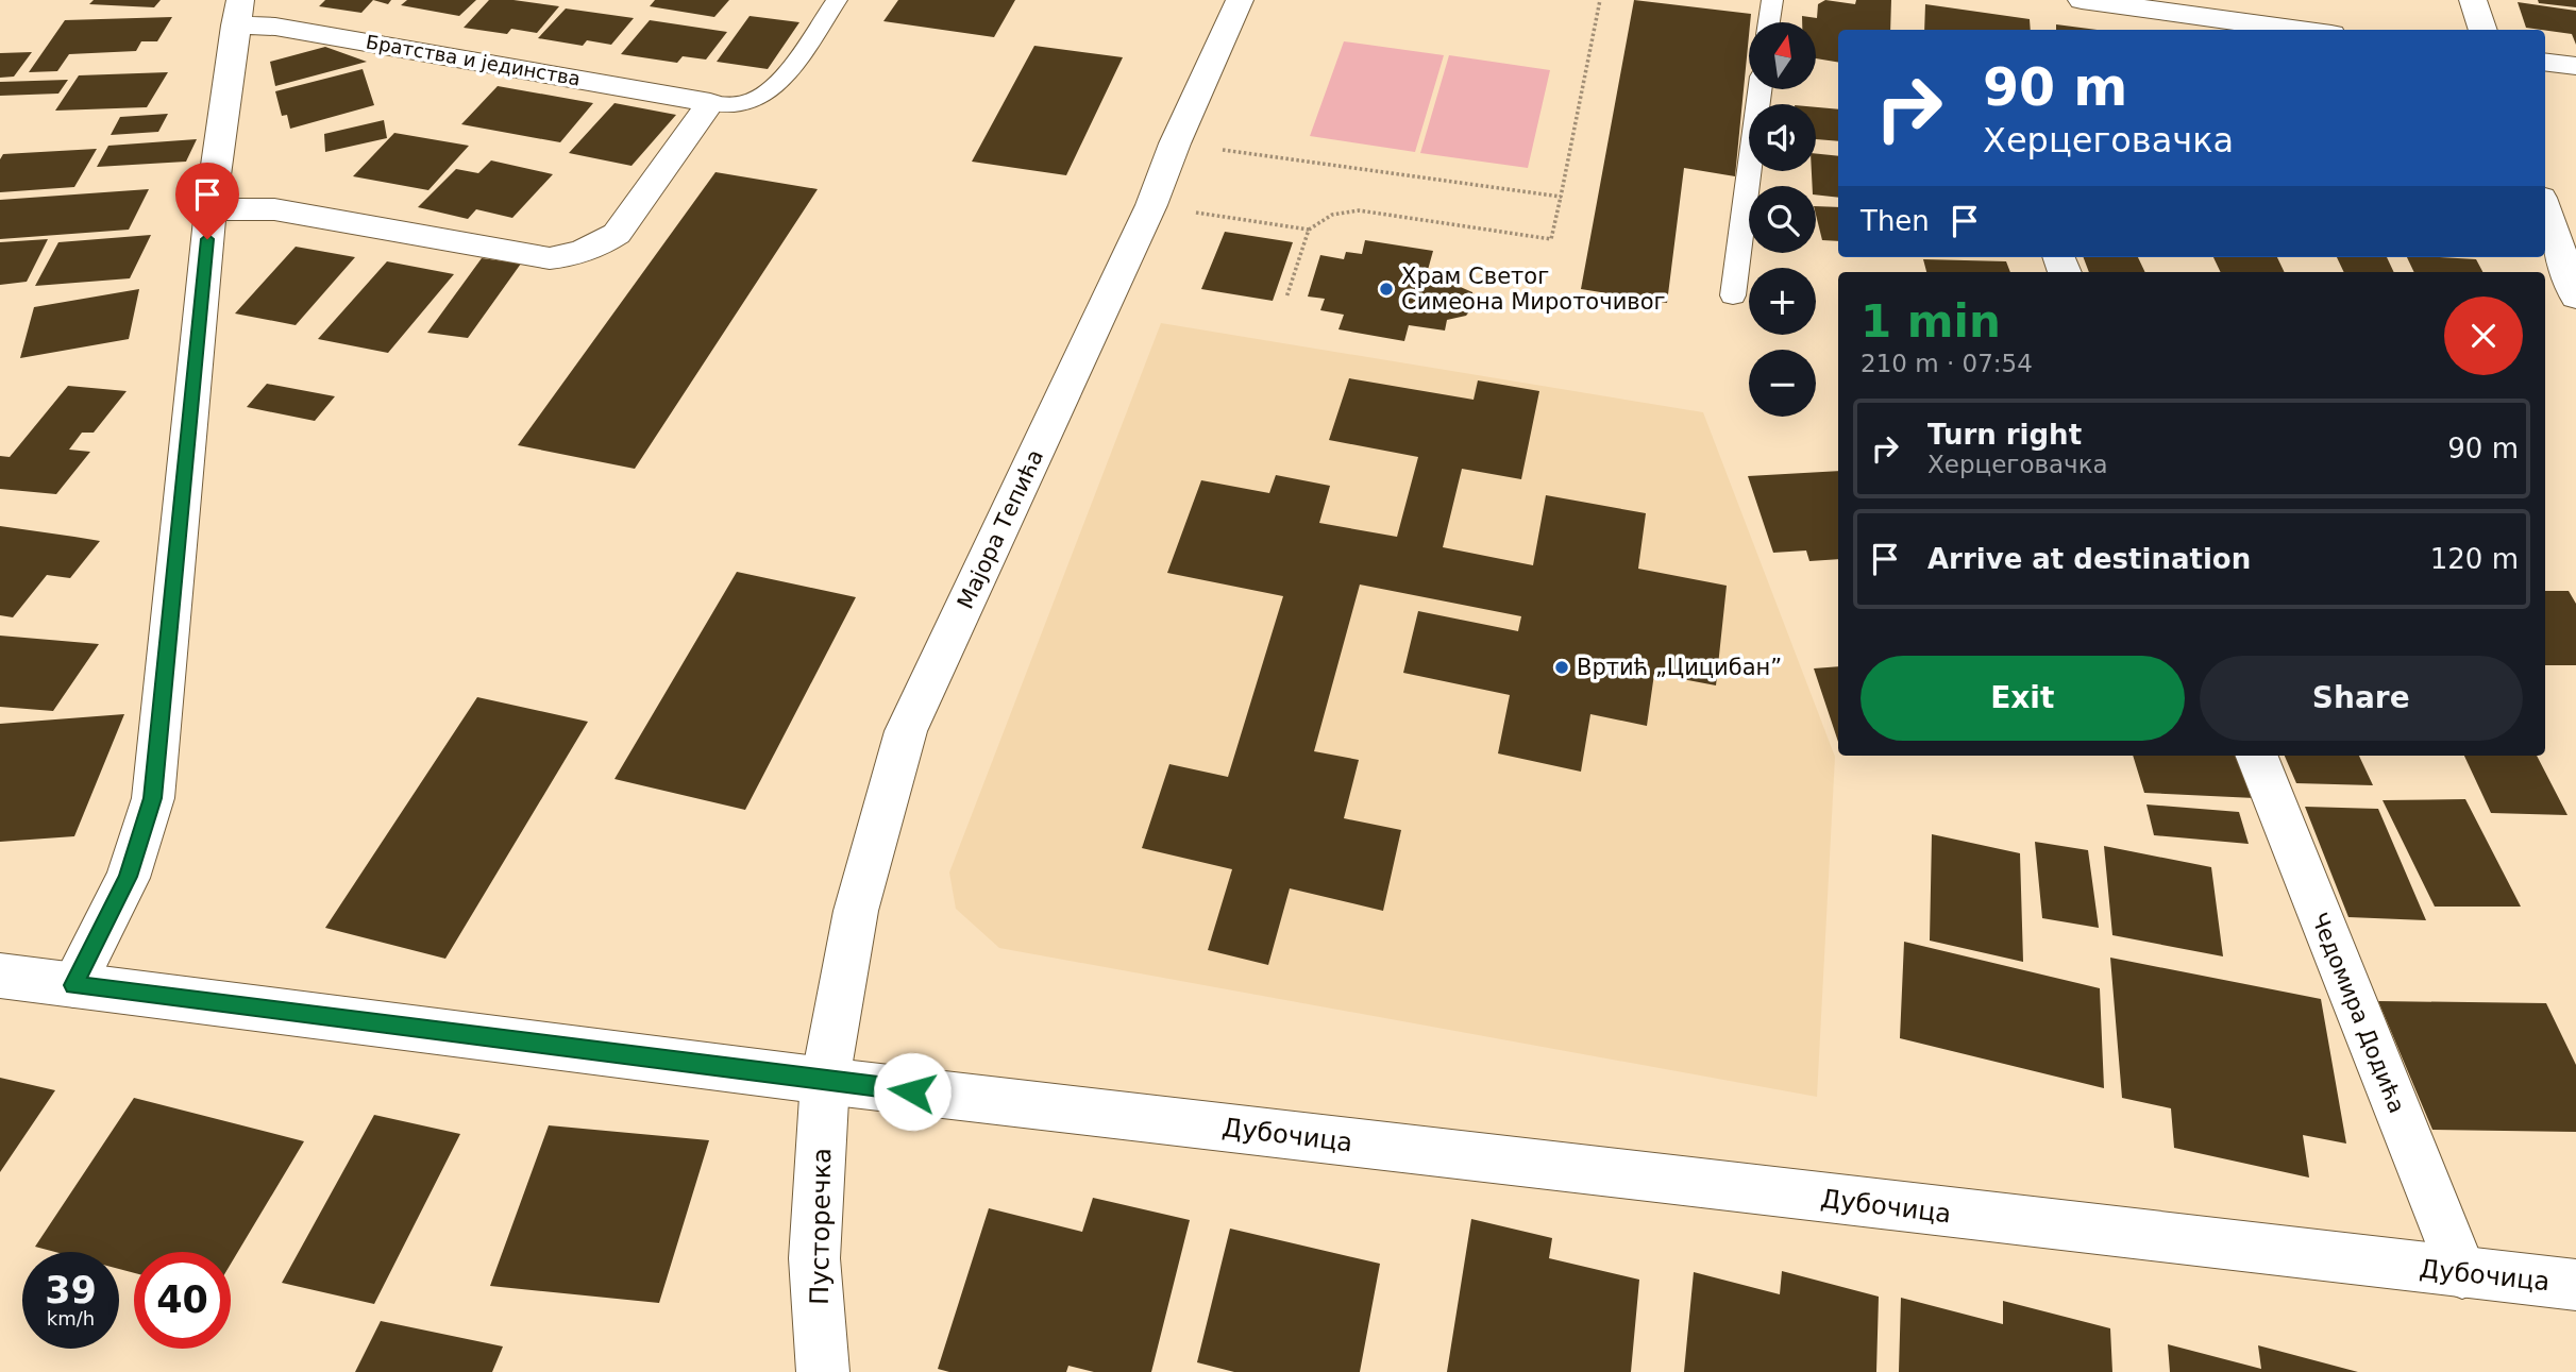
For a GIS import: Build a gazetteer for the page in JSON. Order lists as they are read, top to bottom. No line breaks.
{"streets":{"street":["Братства и јединства","Мајора Тепића","Чедомира Додића","Дубочица","Пусторечка"]},"crossings":[["Мајора Тепића","Дубочица"],["Мајора Тепића","Пусторечка"],["Чедомира Додића","Дубочица"],["Дубочица","Пусторечка"]],"places":["Храм Светог Симеона Мироточивог","Вртић „Цицибан”"],"north":"top","page":{"map_buttons":["+","−"],"turn":["90 m","Херцеговачка"],"then":"Then","heading":["1 min","210 m · 07:54"],"list":[{"name":"Turn right","note":"Херцеговачка","value":"90 m"},{"name":"Arrive at destination","value":"120 m"}],"buttons":["Exit","Share"],"speed":"39 km/h","limit":"40"}}
